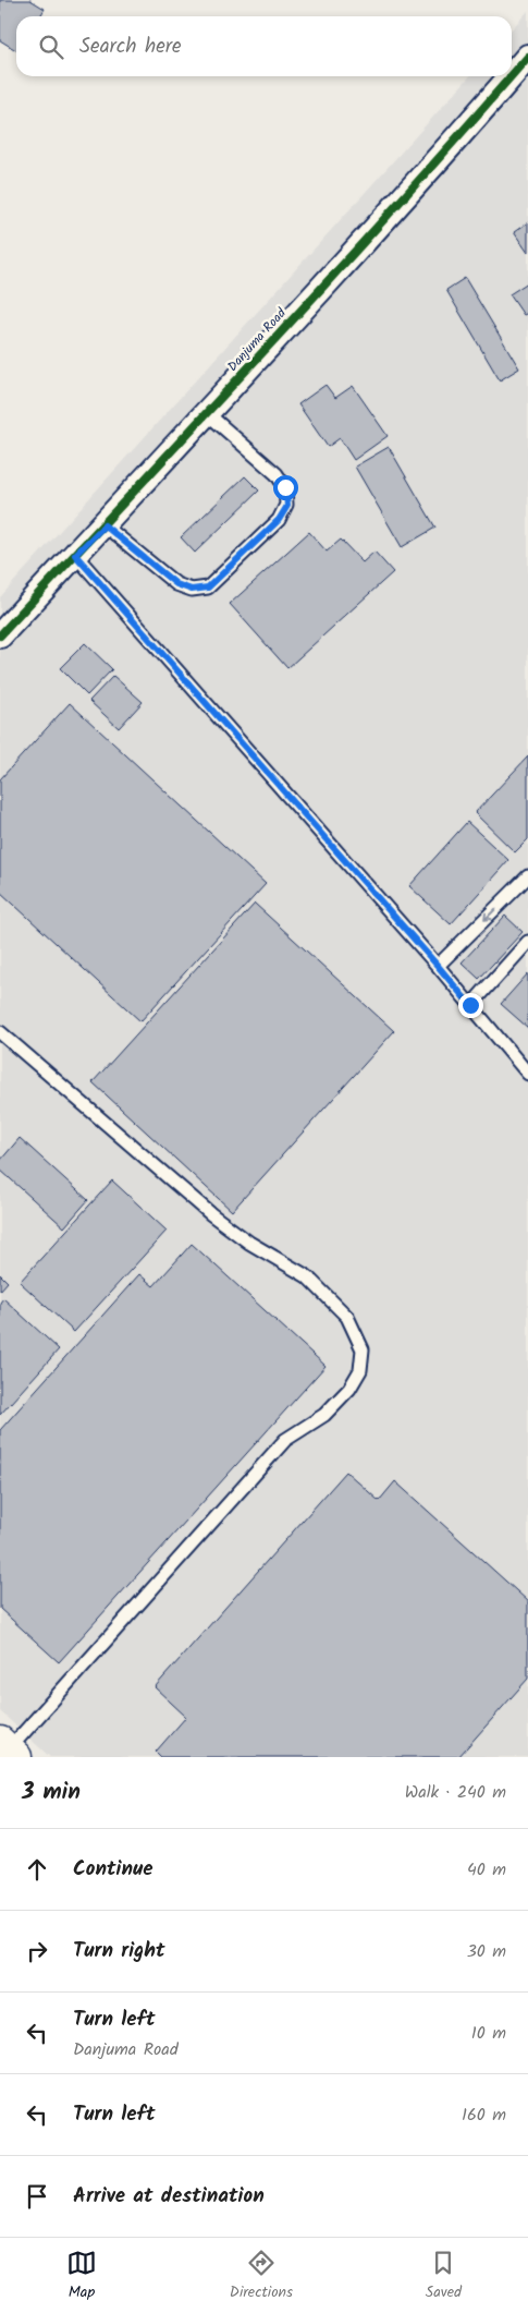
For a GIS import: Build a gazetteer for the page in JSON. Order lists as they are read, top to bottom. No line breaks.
{"streets":{"street":["Danjuma Road"]},"page":{"search":"Search here","heading":["3 min","Walk · 240 m"],"list":[["Continue","40 m"],["Turn right","30 m"],["Turn left","Danjuma Road","10 m"],["Turn left","160 m"],"Arrive at destination"],"nav":["Map","Directions","Saved"]}}
